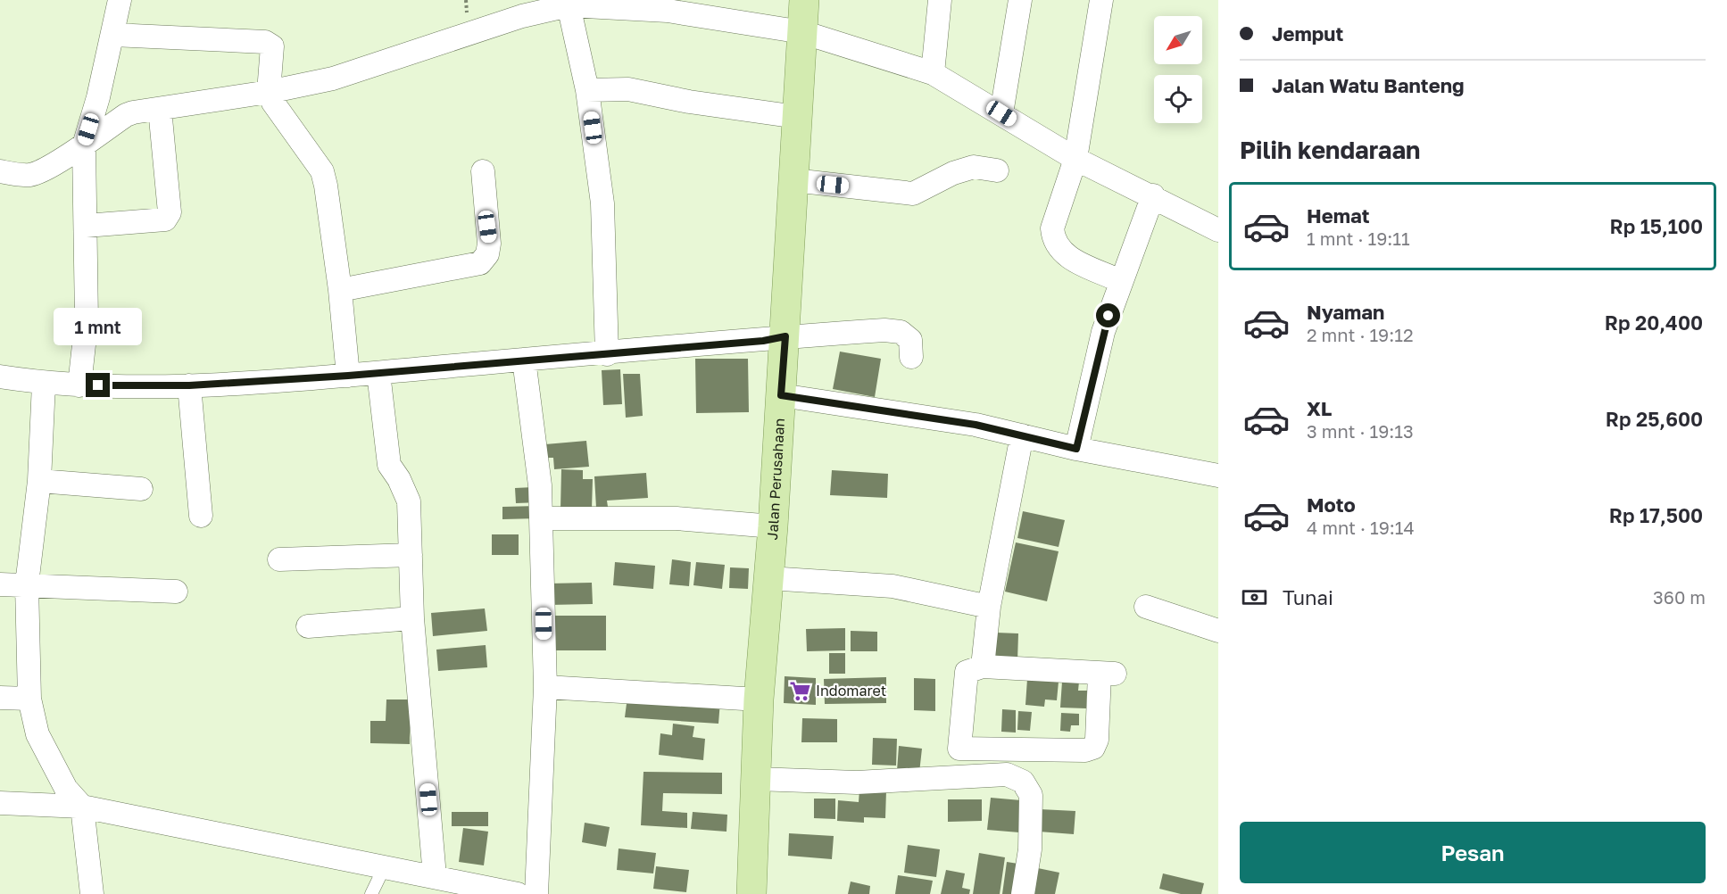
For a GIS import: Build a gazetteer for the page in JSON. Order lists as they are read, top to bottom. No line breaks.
{"streets":{"main road":["Jalan Perusahaan"]},"places":{"supermarket":["Indomaret"]},"north":"bottom left","page":{"banner":["Jemput","Jalan Watu Banteng"],"heading":"Pilih kendaraan","list":[{"name":"Hemat","note":"1 mnt · 19:11","value":"Rp 15,100"},{"name":"Nyaman","note":"2 mnt · 19:12","value":"Rp 20,400"},{"name":"XL","note":"3 mnt · 19:13","value":"Rp 25,600"},{"name":"Moto","note":"4 mnt · 19:14","value":"Rp 17,500"}],"bubble":"1 mnt","pay":["Tunai","360 m"],"buttons":"Pesan"}}
